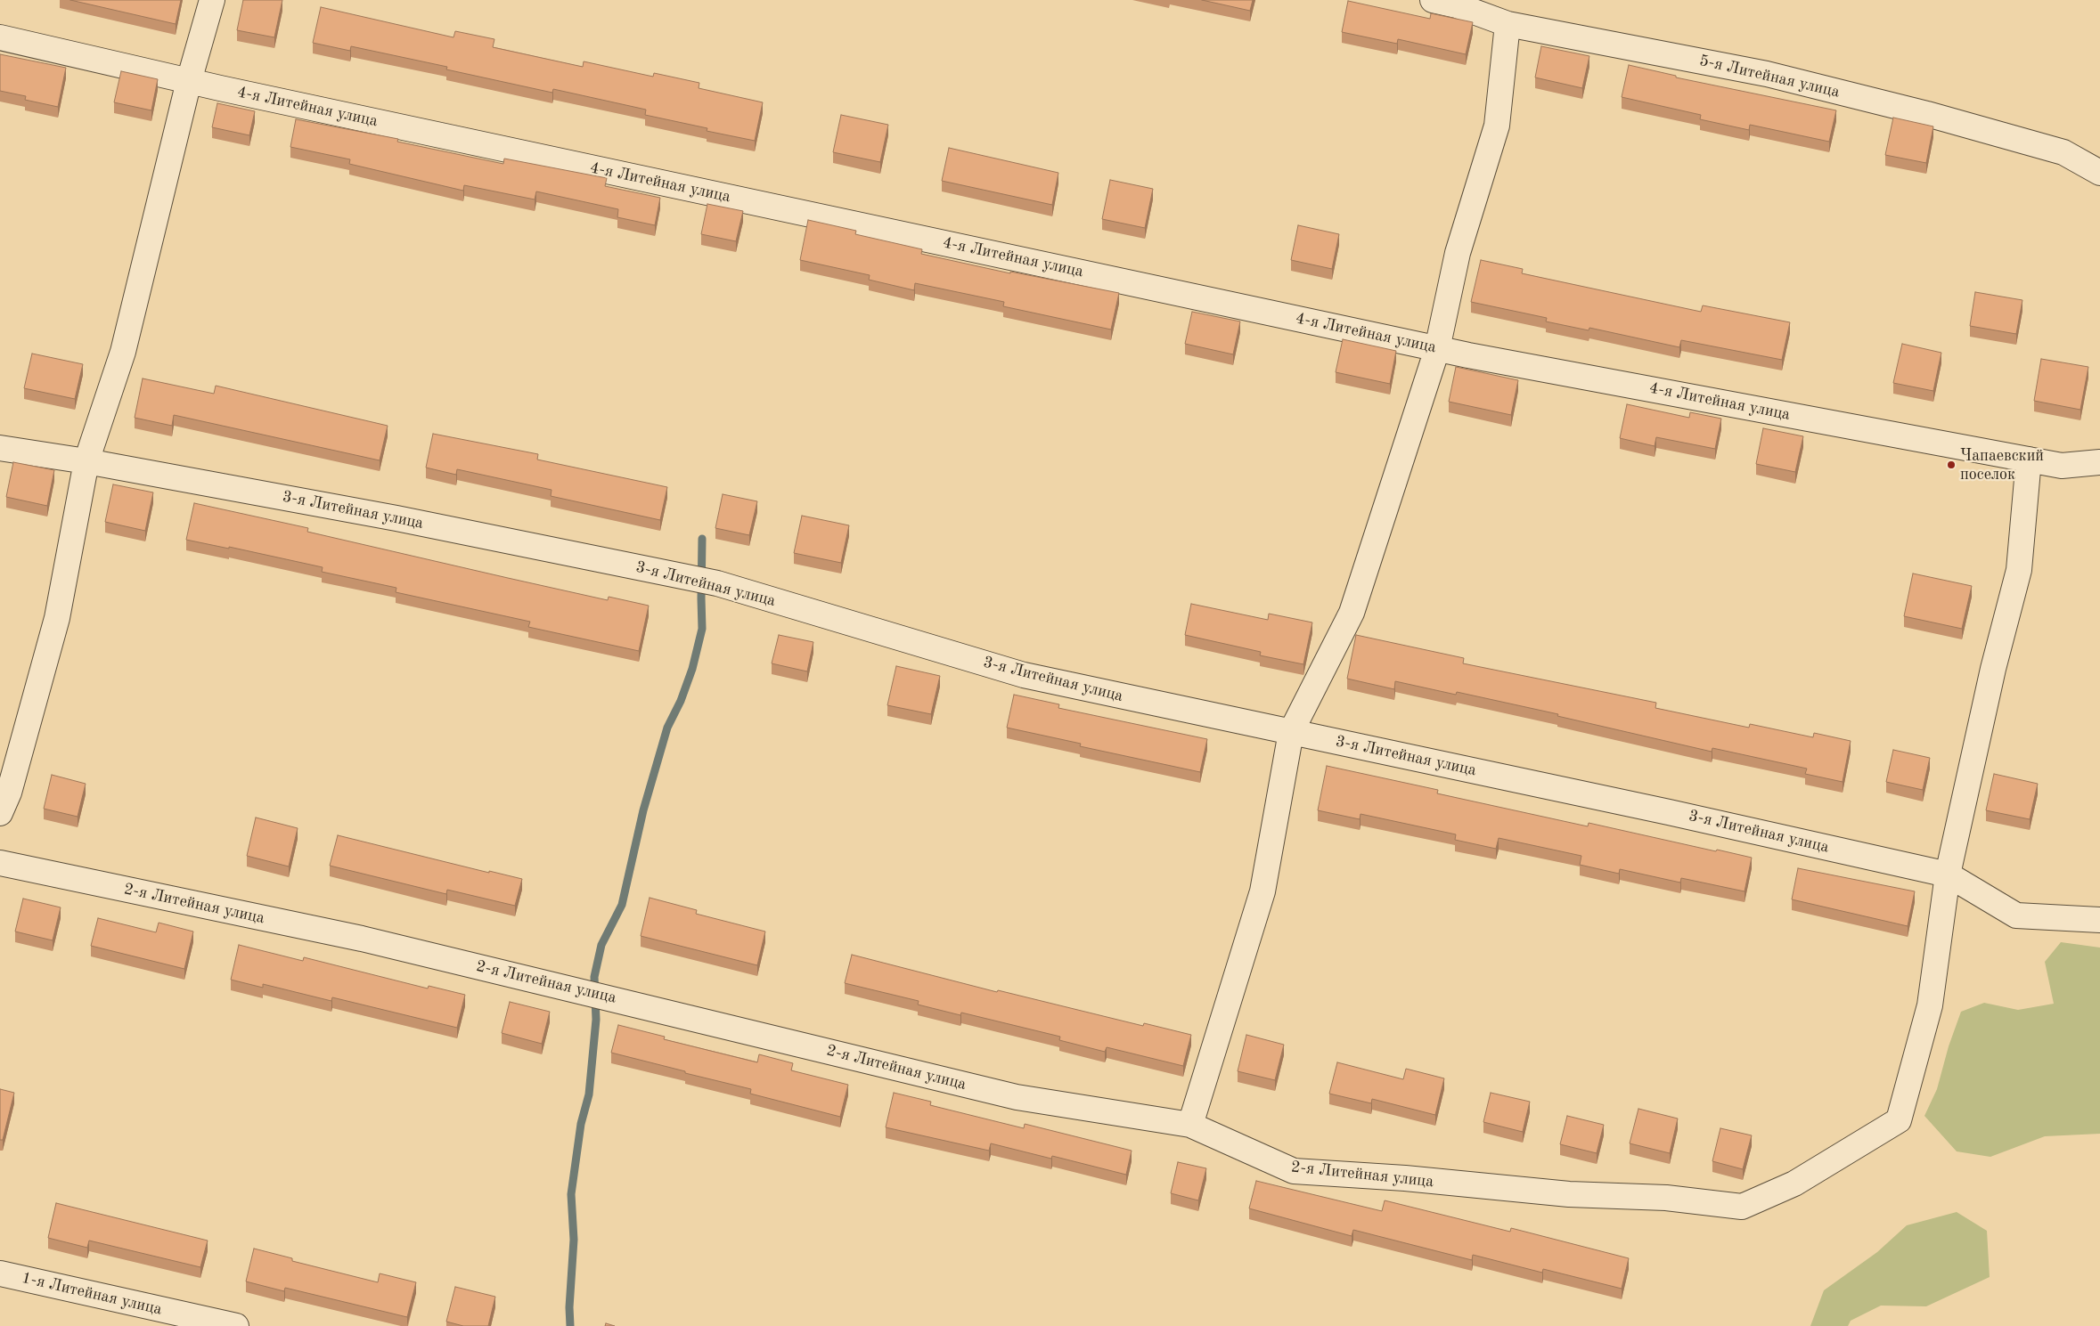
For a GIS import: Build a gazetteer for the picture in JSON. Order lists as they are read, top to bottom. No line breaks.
{"streets":{"street":["5-я Литейная улица","4-я Литейная улица","3-я Литейная улица","2-я Литейная улица","1-я Литейная улица"]},"crossings":[["4-я Литейная улица","2-я Литейная улица"],["3-я Литейная улица","2-я Литейная улица"]],"places":["Чапаевский поселок"]}
